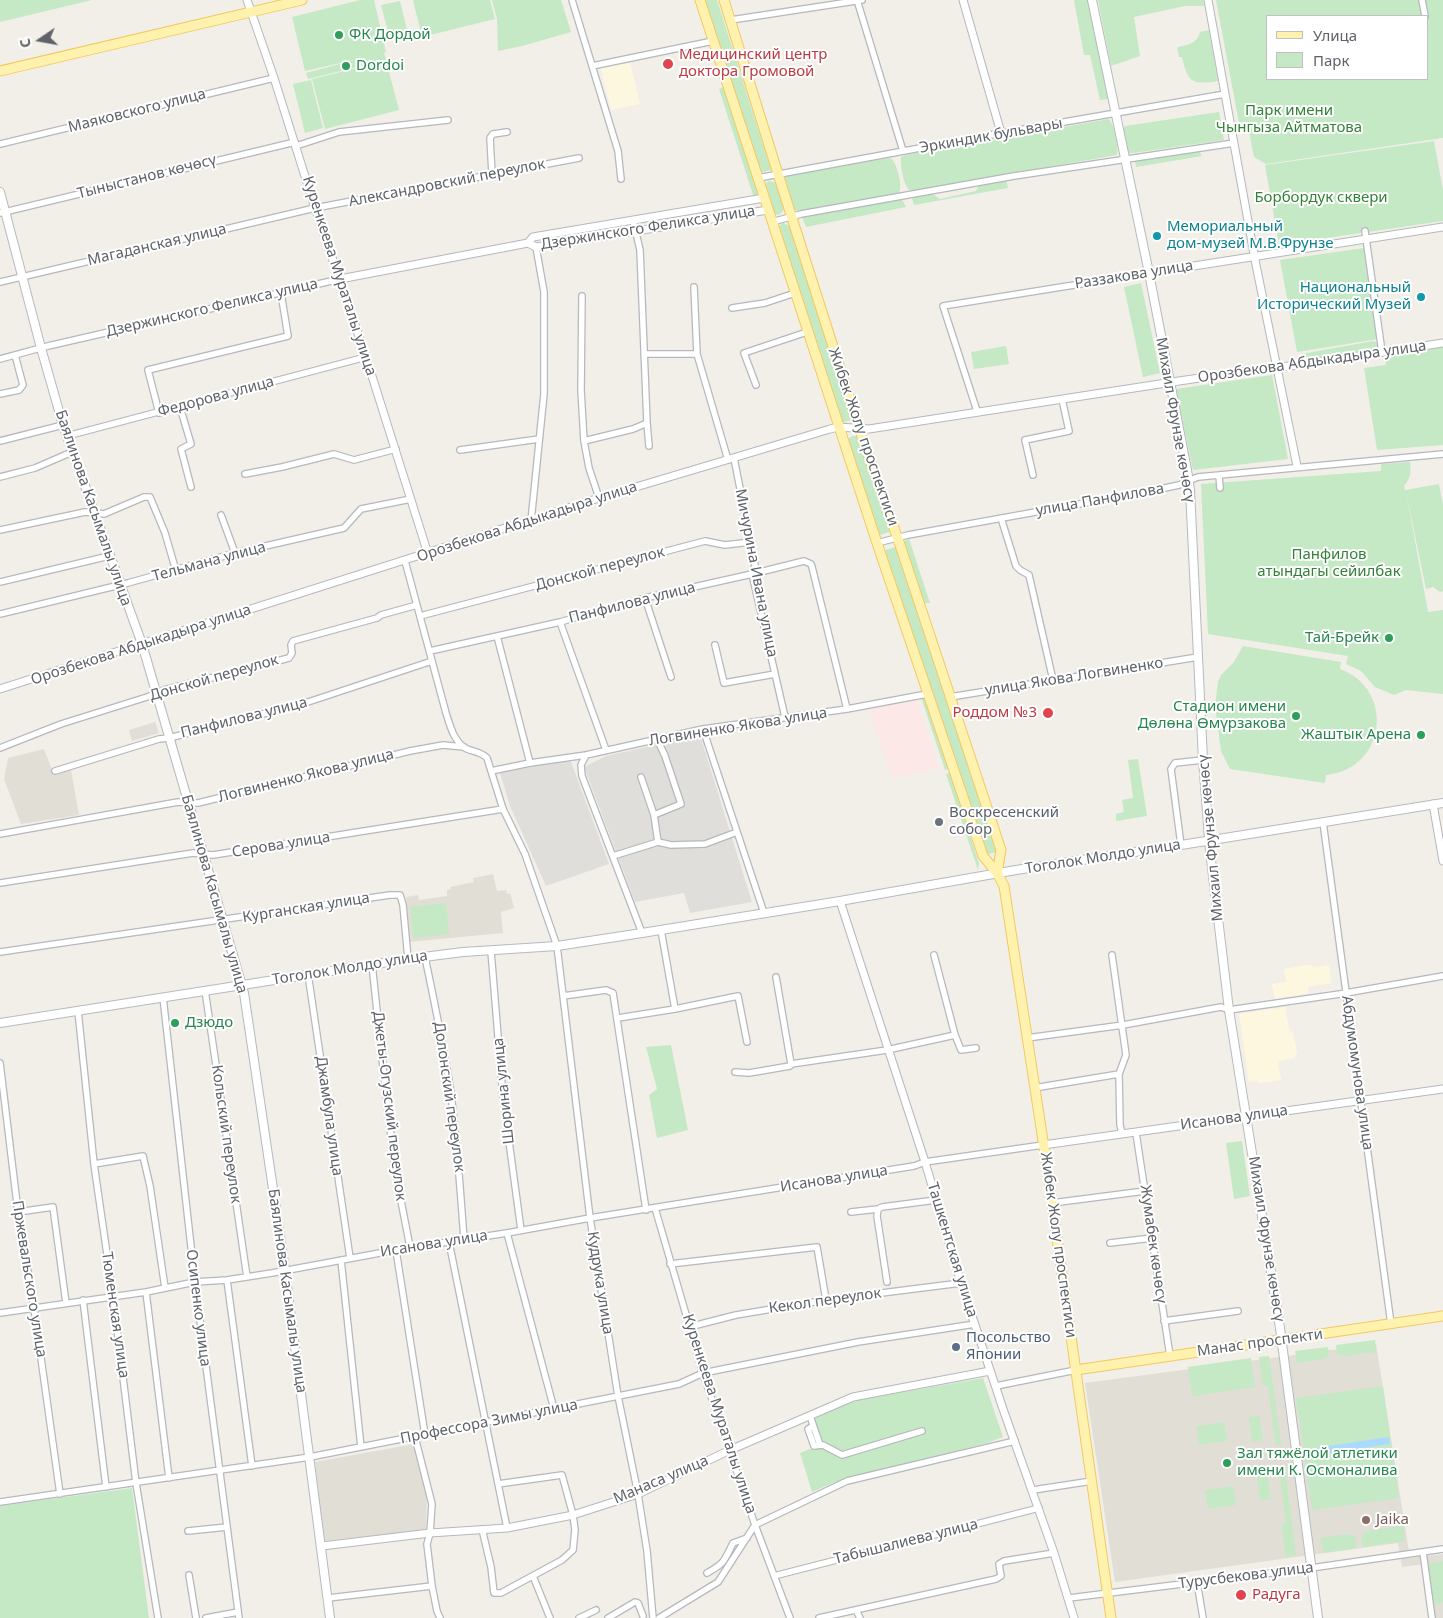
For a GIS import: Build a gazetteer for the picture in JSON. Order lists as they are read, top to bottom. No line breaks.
{"streets":{"main road":["Михаил Фрунзе көчөсү","Жибек Жолу проспектиси","Баялинова Касымалы улица","Тоголок Молдо улица","Манас проспекти"],"street":["Маяковского улица","Эркиндик бульвары","Тыныстанов көчөсү","Александровский переулок","Дзержинского Феликса улица","Магаданская улица","Раззакова улица","Куренкеева Мураталы улица","Орозбекова Абдыкадыра улица","Федорова улица","улица Панфилова","Тельмана улица","Донской переулок","Мичурина Ивана улица","Панфилова улица","улица Якова Логвиненко","Логвиненко Якова улица","Серова улица","Курганская улица","Абдумомунова улица","Шорина улица","Долонский переулок","Джеты-Огузский переулок","Джамбула улица","Исанова улица","Кольский переулок","Жумабек көчөсү","Ташкентская улица","Пржевальского улица","Кудрука улица","Кекол переулок","Осипенко улица","Тюменская улица","Профессора Зимы улица","Манаса улица","Табышалиева улица","Турусбекова улица"]},"crossings":[["Маяковского улица","Куренкеева Мураталы улица"],["Эркиндик бульвары","Михаил Фрунзе көчөсү"],["Эркиндик бульвары","Жибек Жолу проспектиси"],["Тыныстанов көчөсү","Куренкеева Мураталы улица"],["Тыныстанов көчөсү","Баялинова Касымалы улица"],["Александровский переулок","Магаданская улица"],["Александровский переулок","Куренкеева Мураталы улица"],["Дзержинского Феликса улица","Куренкеева Мураталы улица"],["Дзержинского Феликса улица","Жибек Жолу проспектиси"],["Дзержинского Феликса улица","Баялинова Касымалы улица"],["Магаданская улица","Куренкеева Мураталы улица"],["Магаданская улица","Баялинова Касымалы улица"],["Раззакова улица","Орозбекова Абдыкадыра улица"],["Раззакова улица","Михаил Фрунзе көчөсү"],["Куренкеева Мураталы улица","Орозбекова Абдыкадыра улица"],["Куренкеева Мураталы улица","Федорова улица"],["Куренкеева Мураталы улица","Тельмана улица"],["Куренкеева Мураталы улица","Исанова улица"],["Куренкеева Мураталы улица","Кекол переулок"],["Куренкеева Мураталы улица","Профессора Зимы улица"],["Куренкеева Мураталы улица","Манаса улица"],["Куренкеева Мураталы улица","Табышалиева улица"],["Орозбекова Абдыкадыра улица","Михаил Фрунзе көчөсү"],["Орозбекова Абдыкадыра улица","Жибек Жолу проспектиси"],["Орозбекова Абдыкадыра улица","Баялинова Касымалы улица"],["Орозбекова Абдыкадыра улица","Мичурина Ивана улица"],["Федорова улица","Баялинова Касымалы улица"],["Михаил Фрунзе көчөсү","улица Панфилова"],["Михаил Фрунзе көчөсү","улица Якова Логвиненко"],["Михаил Фрунзе көчөсү","Тоголок Молдо улица"],["Михаил Фрунзе көчөсү","Исанова улица"],["Михаил Фрунзе көчөсү","Манас проспекти"],["Михаил Фрунзе көчөсү","Турусбекова улица"],["Жибек Жолу проспектиси","улица Панфилова"],["Жибек Жолу проспектиси","улица Якова Логвиненко"],["Жибек Жолу проспектиси","Логвиненко Якова улица"],["Жибек Жолу проспектиси","Тоголок Молдо улица"],["Жибек Жолу проспектиси","Исанова улица"],["Жибек Жолу проспектиси","Манас проспекти"],["Жибек Жолу проспектиси","Турусбекова улица"],["Баялинова Касымалы улица","Тельмана улица"],["Баялинова Касымалы улица","Донской переулок"],["Баялинова Касымалы улица","Панфилова улица"],["Баялинова Касымалы улица","Логвиненко Якова улица"],["Баялинова Касымалы улица","Серова улица"],["Баялинова Касымалы улица","Тоголок Молдо улица"],["Баялинова Касымалы улица","Курганская улица"],["Баялинова Касымалы улица","Исанова улица"],["Баялинова Касымалы улица","Профессора Зимы улица"],["Баялинова Касымалы улица","Манаса улица"],["Донской переулок","Мичурина Ивана улица"],["Мичурина Ивана улица","Панфилова улица"],["Мичурина Ивана улица","Логвиненко Якова улица"],["Панфилова улица","Логвиненко Якова улица"],["Тоголок Молдо улица","Курганская улица"],["Тоголок Молдо улица","Абдумомунова улица"],["Тоголок Молдо улица","Шорина улица"],["Тоголок Молдо улица","Долонский переулок"],["Тоголок Молдо улица","Джеты-Огузский переулок"],["Тоголок Молдо улица","Джамбула улица"],["Тоголок Молдо улица","Кольский переулок"],["Тоголок Молдо улица","Ташкентская улица"],["Тоголок Молдо улица","Кудрука улица"],["Тоголок Молдо улица","Осипенко улица"],["Тоголок Молдо улица","Тюменская улица"],["Абдумомунова улица","Исанова улица"],["Абдумомунова улица","Манас проспекти"],["Шорина улица","Исанова улица"],["Долонский переулок","Исанова улица"],["Джеты-Огузский переулок","Исанова улица"],["Джамбула улица","Исанова улица"],["Исанова улица","Кольский переулок"],["Исанова улица","Жумабек көчөсү"],["Исанова улица","Ташкентская улица"],["Исанова улица","Пржевальского улица"],["Исанова улица","Кудрука улица"],["Исанова улица","Осипенко улица"],["Исанова улица","Тюменская улица"],["Жумабек көчөсү","Манас проспекти"],["Ташкентская улица","Кекол переулок"],["Ташкентская улица","Профессора Зимы улица"],["Ташкентская улица","Манаса улица"],["Ташкентская улица","Табышалиева улица"],["Ташкентская улица","Турусбекова улица"],["Пржевальского улица","Профессора Зимы улица"],["Кудрука улица","Профессора Зимы улица"],["Кудрука улица","Манаса улица"],["Осипенко улица","Профессора Зимы улица"],["Тюменская улица","Профессора Зимы улица"]],"parks":["Парк имени Чынгыза Айтматова","Борбордук сквери","Панфилов атындагы сейилбак"],"places":["ФК Дордой","Медицинский центр доктора Громовой","Dordoi","Мемориальный дом-музей М.В.Фрунзе","Национальный Исторический Музей","Тай-Брейк","Роддом №3","Стадион имени Дөлөна Өмүрзакова","Жаштык Арена","Воскресенский собор","Дзюдо","Посольство Японии","Зал тяжёлой атлетики имени К. Осмоналива","Jaika","Радуга"],"legend":["Улица","Парк"],"north":"left"}
